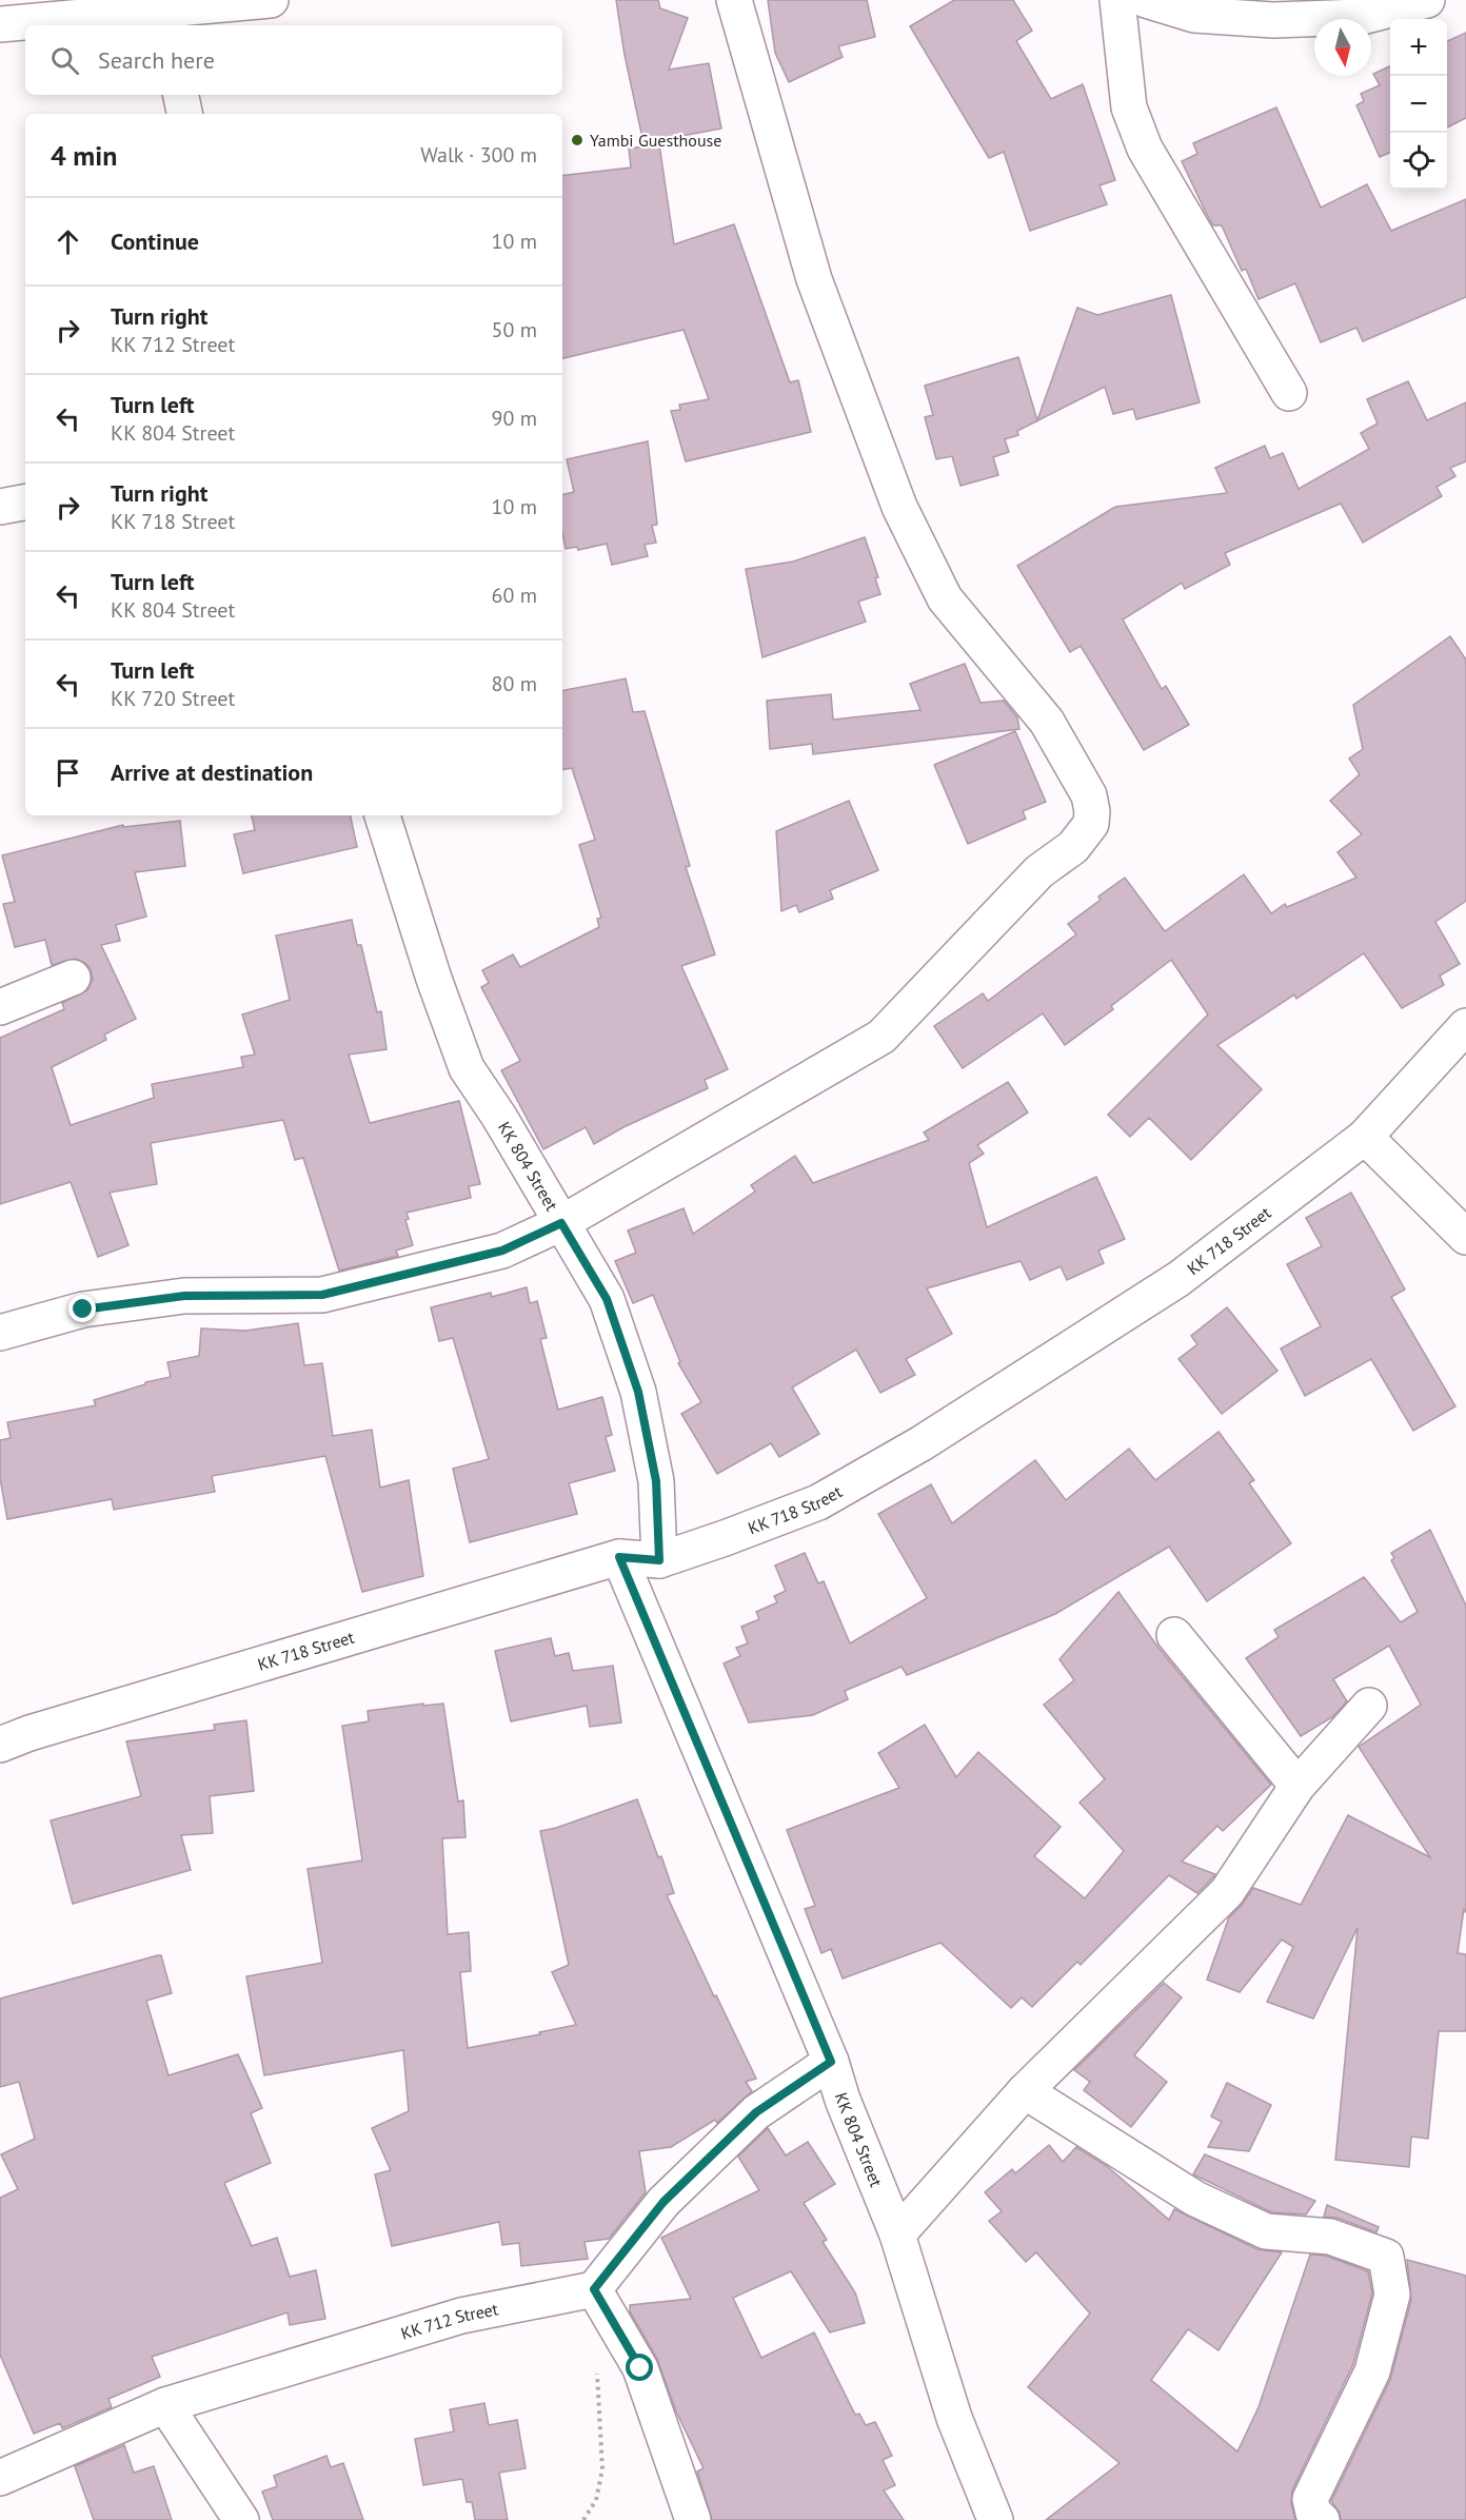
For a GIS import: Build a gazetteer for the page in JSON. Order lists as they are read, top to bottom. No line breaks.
{"streets":{"street":["KK 804 Street","KK 718 Street","KK 712 Street"]},"crossings":[["KK 804 Street","KK 718 Street"]],"places":["Yambi Guesthouse"],"north":"bottom","page":{"map_buttons":["+","−"],"search":"Search here","heading":["4 min","Walk · 300 m"],"list":[["Continue","10 m"],["Turn right","KK 712 Street","50 m"],["Turn left","KK 804 Street","90 m"],["Turn right","KK 718 Street","10 m"],["Turn left","KK 804 Street","60 m"],["Turn left","KK 720 Street","80 m"],"Arrive at destination"]}}
